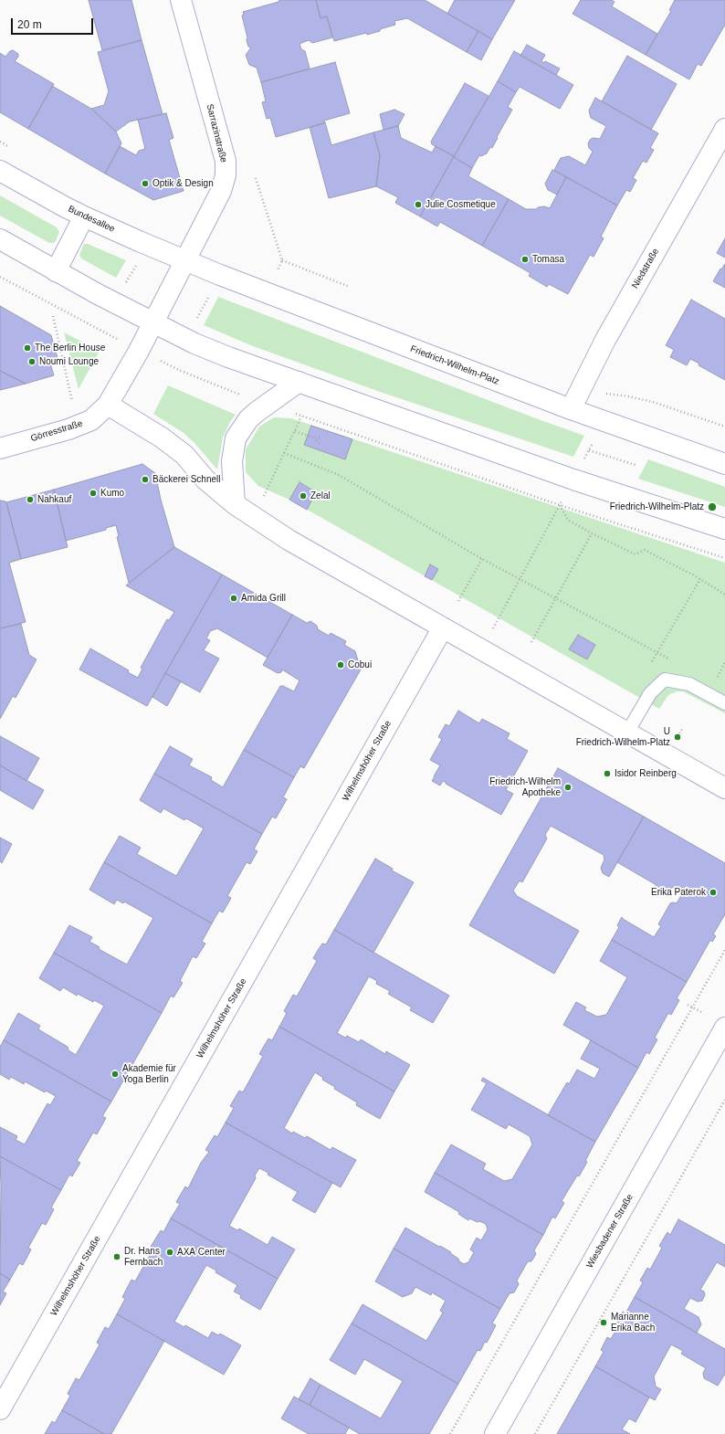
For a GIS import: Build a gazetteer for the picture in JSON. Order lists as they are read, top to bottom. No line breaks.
{"streets":{"street":["Sarrazinstraße","Bundesallee","Niedstraße","Friedrich-Wilhelm-Platz","Görresstraße","Wilhelmshöher Straße","Wiesbadener Straße"]},"crossings":[["Sarrazinstraße","Bundesallee"],["Sarrazinstraße","Friedrich-Wilhelm-Platz"],["Bundesallee","Friedrich-Wilhelm-Platz"],["Niedstraße","Friedrich-Wilhelm-Platz"]],"places":["Optik & Design","Julie Cosmetique","Tomasa","The Berlin House","Noumi Lounge","Bäckerei Schnell","Kumo","Zelal","Nahkauf","Friedrich-Wilhelm-Platz","Amida Grill","Cobui","U Friedrich-Wilhelm-Platz","Isidor Reinberg","Friedrich-Wilhelm Apotheke","Erika Paterok","Akademie für Yoga Berlin","AXA Center","Dr. Hans Fernbach","Marianne Erika Bach"],"scale_bar":"20 m"}
